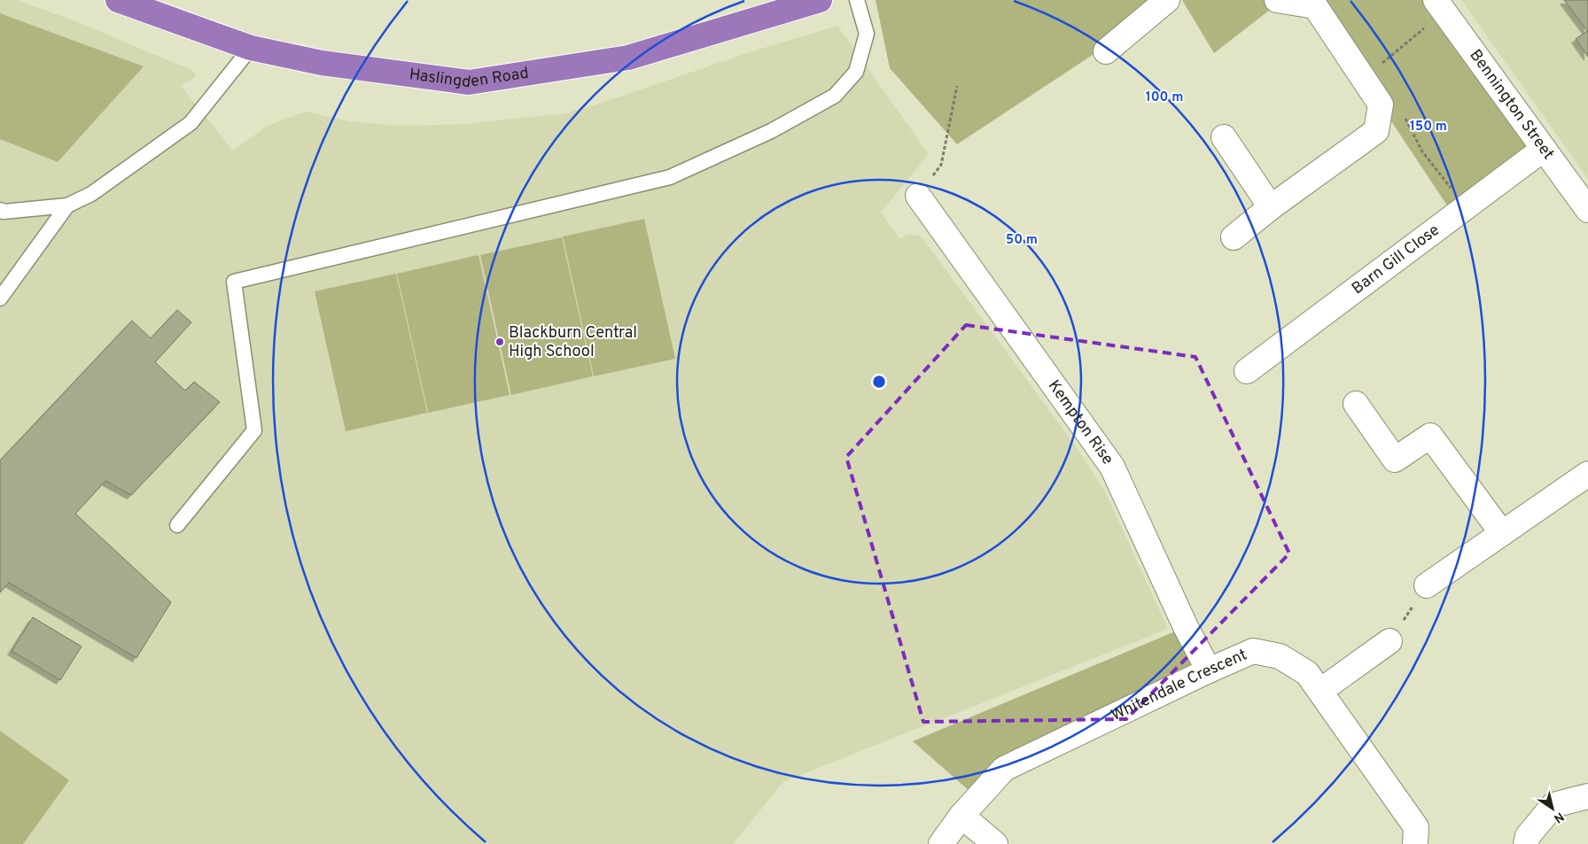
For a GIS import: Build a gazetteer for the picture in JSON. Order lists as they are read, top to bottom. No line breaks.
{"streets":{"highway":["Haslingden Road"],"street":["Bennington Street","Barn Gill Close","Kempton Rise","Whitendale Crescent"]},"crossings":[["Bennington Street","Barn Gill Close"],["Kempton Rise","Whitendale Crescent"]],"places":["Blackburn Central High School"],"north":"bottom right","rings":["100 m","150 m","50 m"]}
